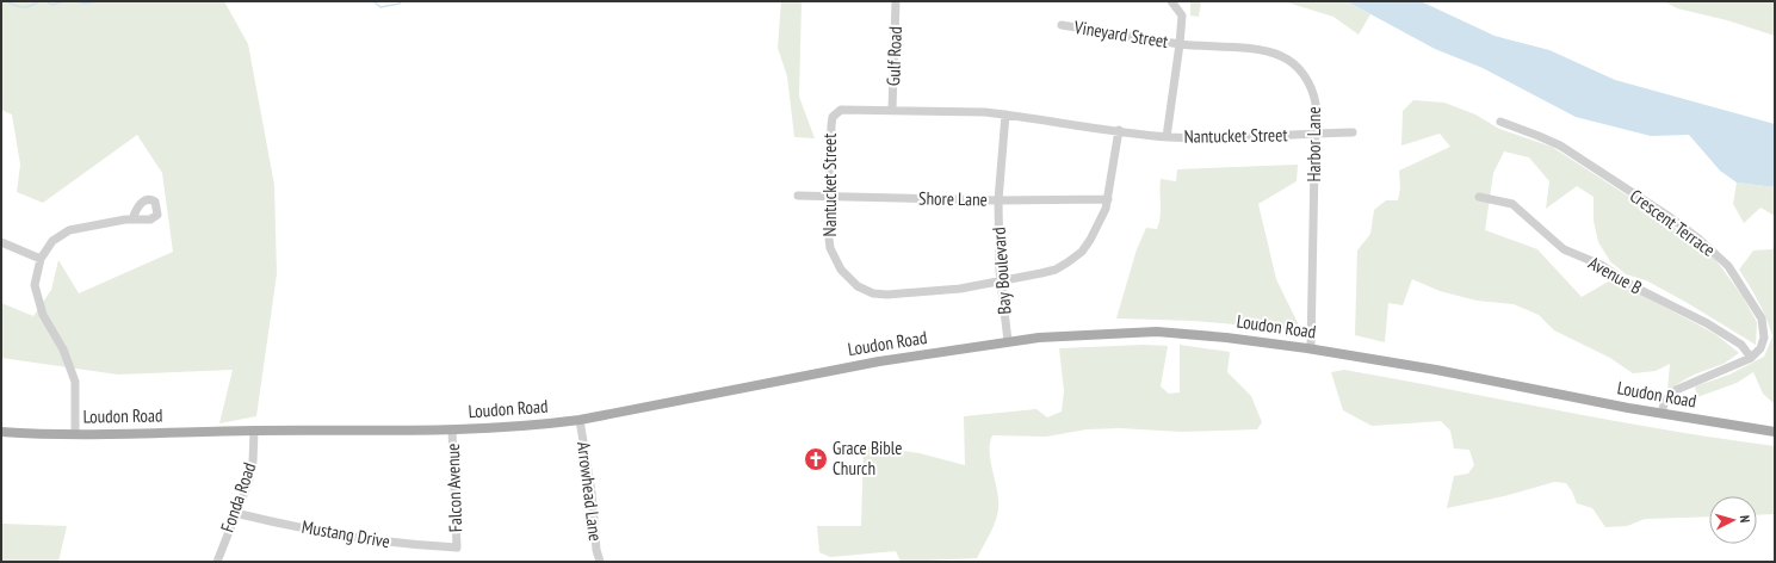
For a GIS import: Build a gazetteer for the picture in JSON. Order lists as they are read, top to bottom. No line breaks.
{"streets":{"main road":["Loudon Road"],"street":["Vineyard Street","Gulf Road","Nantucket Street","Harbor Lane","Shore Lane","Crescent Terrace","Bay Boulevard","Avenue B","Falcon Avenue","Arrowhead Lane","Fonda Road","Mustang Drive"]},"crossings":[["Vineyard Street","Nantucket Street"],["Vineyard Street","Harbor Lane"],["Gulf Road","Nantucket Street"],["Nantucket Street","Harbor Lane"],["Nantucket Street","Shore Lane"],["Nantucket Street","Bay Boulevard"],["Harbor Lane","Loudon Road"],["Shore Lane","Bay Boulevard"],["Crescent Terrace","Avenue B"],["Bay Boulevard","Loudon Road"],["Loudon Road","Falcon Avenue"],["Loudon Road","Arrowhead Lane"],["Loudon Road","Fonda Road"],["Falcon Avenue","Mustang Drive"],["Fonda Road","Mustang Drive"]],"places":{"church":["Grace Bible Church"]},"north":"right"}
